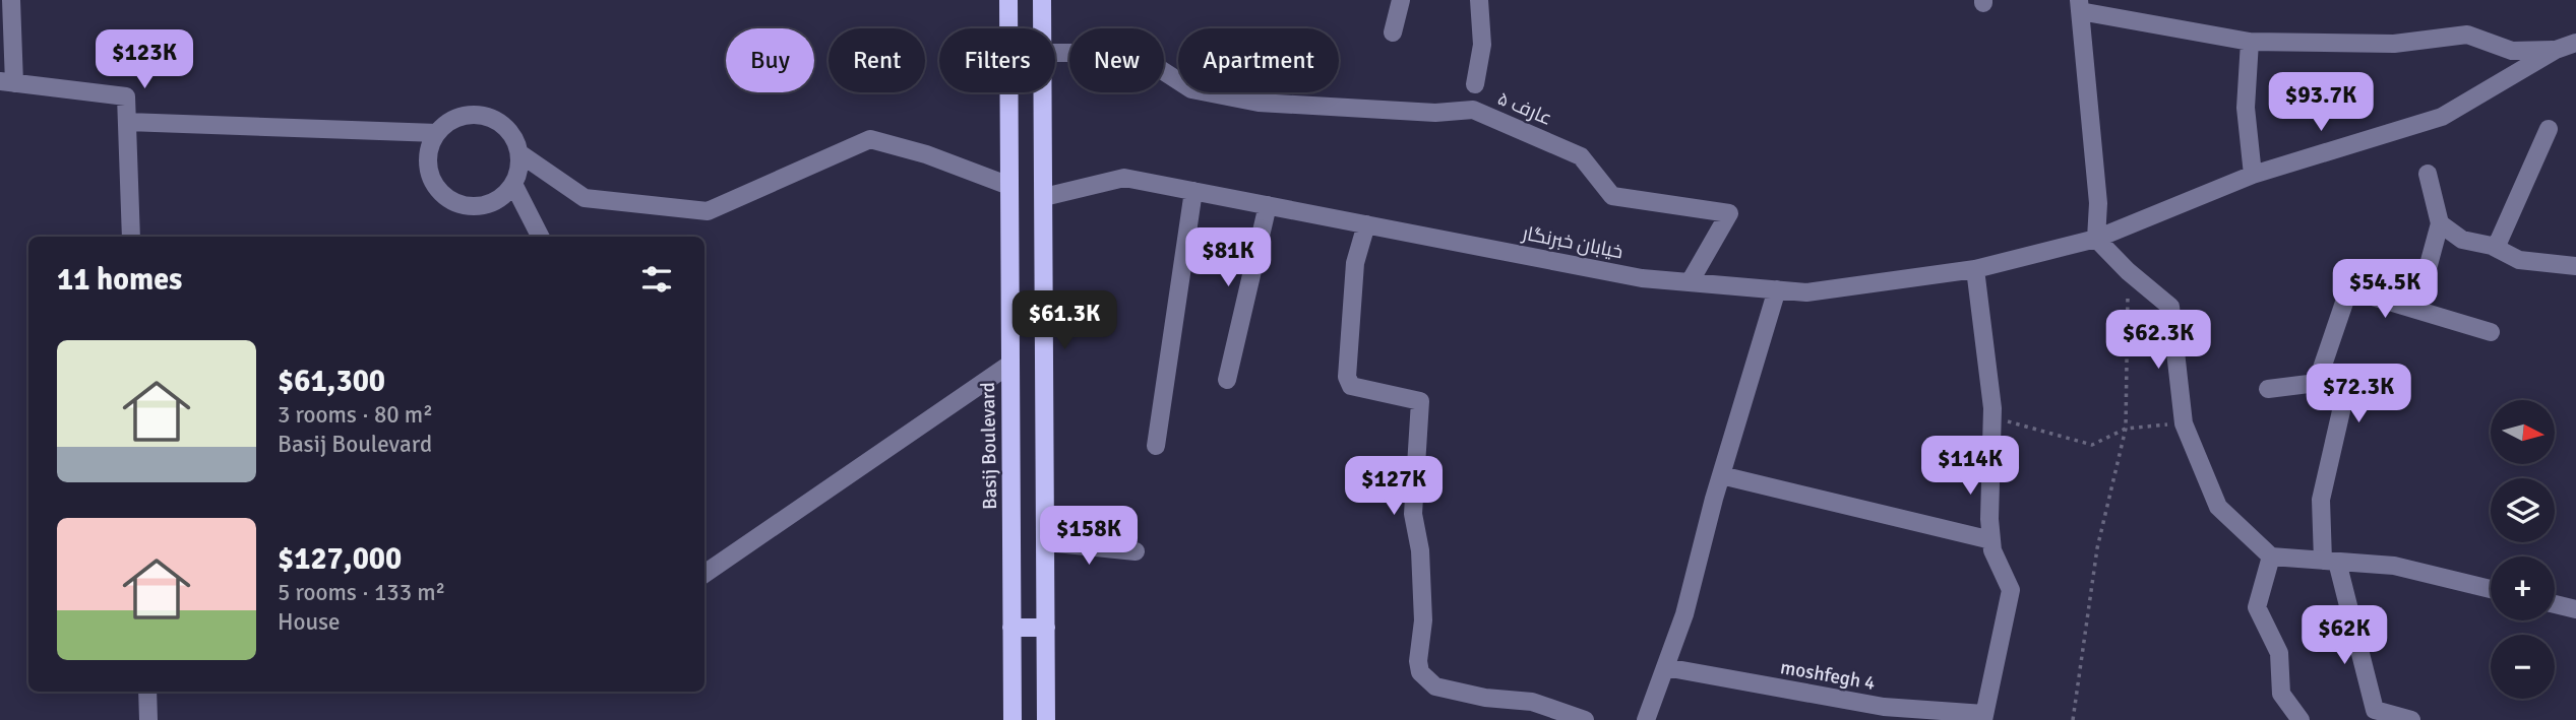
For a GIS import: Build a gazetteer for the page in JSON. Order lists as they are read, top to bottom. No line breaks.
{"streets":{"main road":["Basij Boulevard"],"street":["عارف ۵","خیابان خبرنگار","moshfegh 4"]},"crossings":[["عارف ۵","خیابان خبرنگار"]],"north":"right","page":{"chip":["Buy","Rent","Filters","New","Apartment"],"price":["$123K","$93.7K","$81K","$54.5K","$61.3K","$62.3K","$72.3K","$114K","$127K","$158K","$62K"],"heading":"11 homes","list":[{"name":"$61,300","note":"3 rooms · 80 m² · Basij Boulevard"},{"name":"$127,000","note":"5 rooms · 133 m² · House"}],"map_buttons":["+","−"]}}
